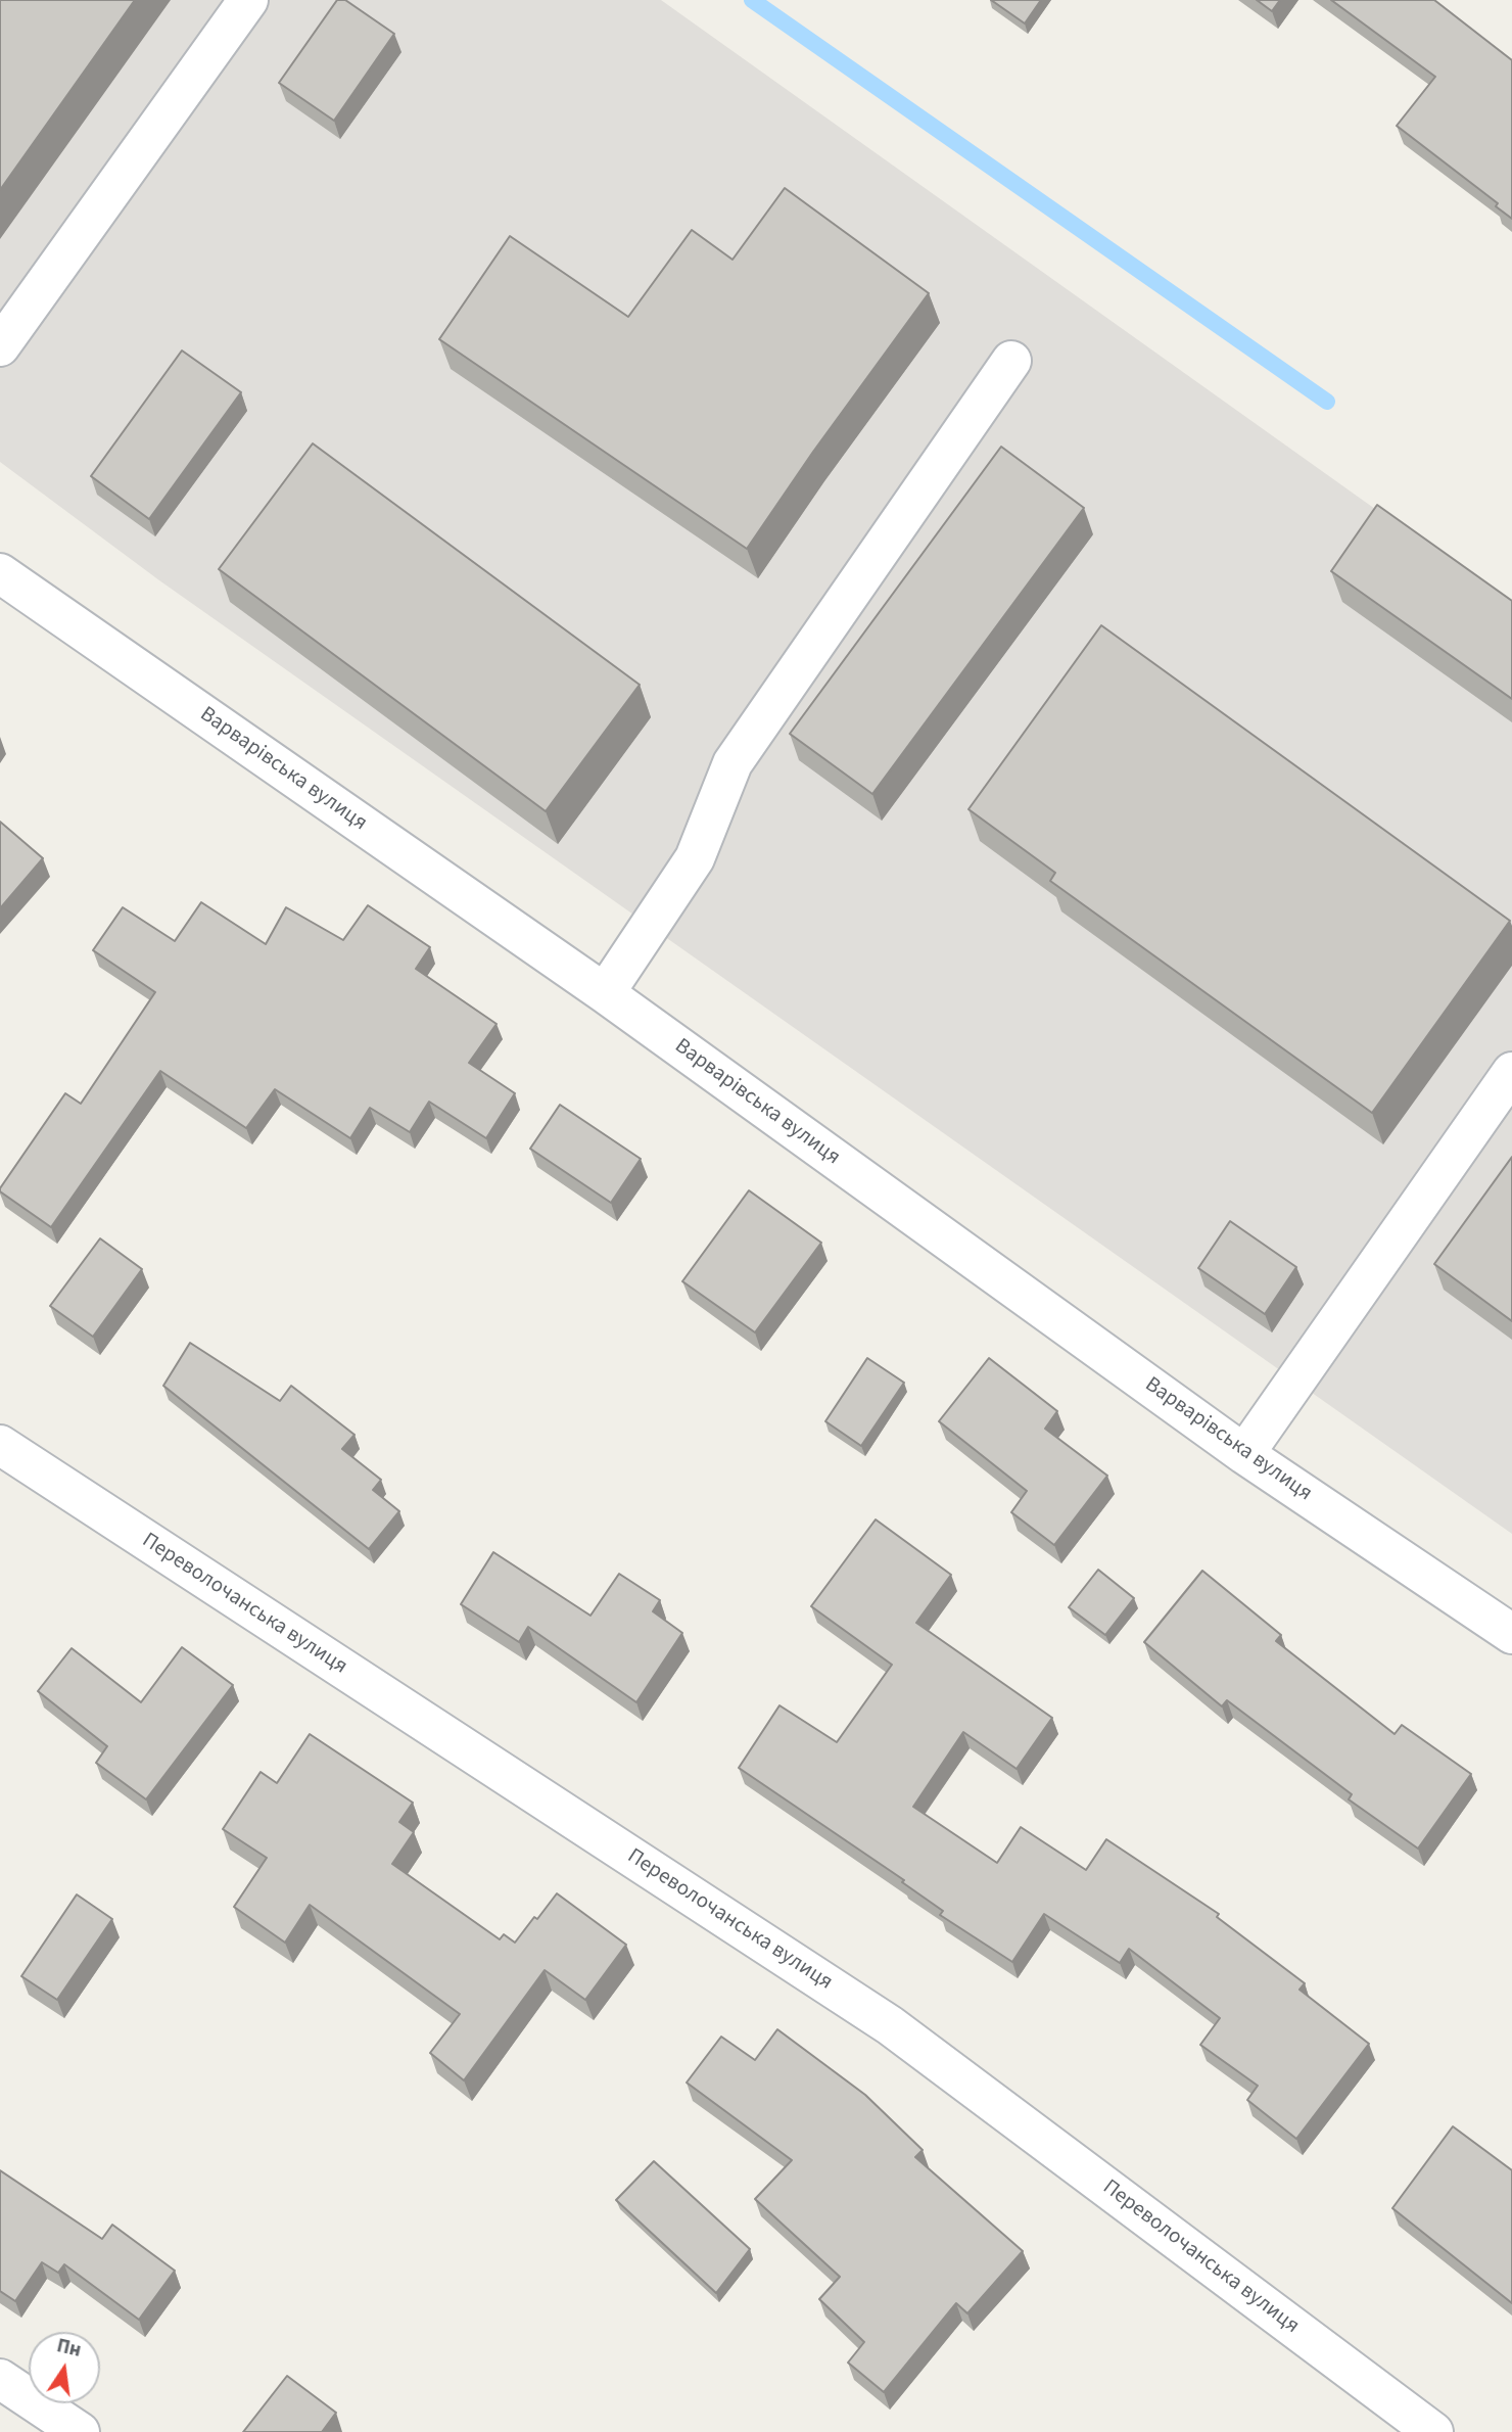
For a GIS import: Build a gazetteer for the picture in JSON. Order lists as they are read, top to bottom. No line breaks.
{"streets":{"street":["Варварівська вулиця","Переволочанська вулиця"]},"north":"top"}
